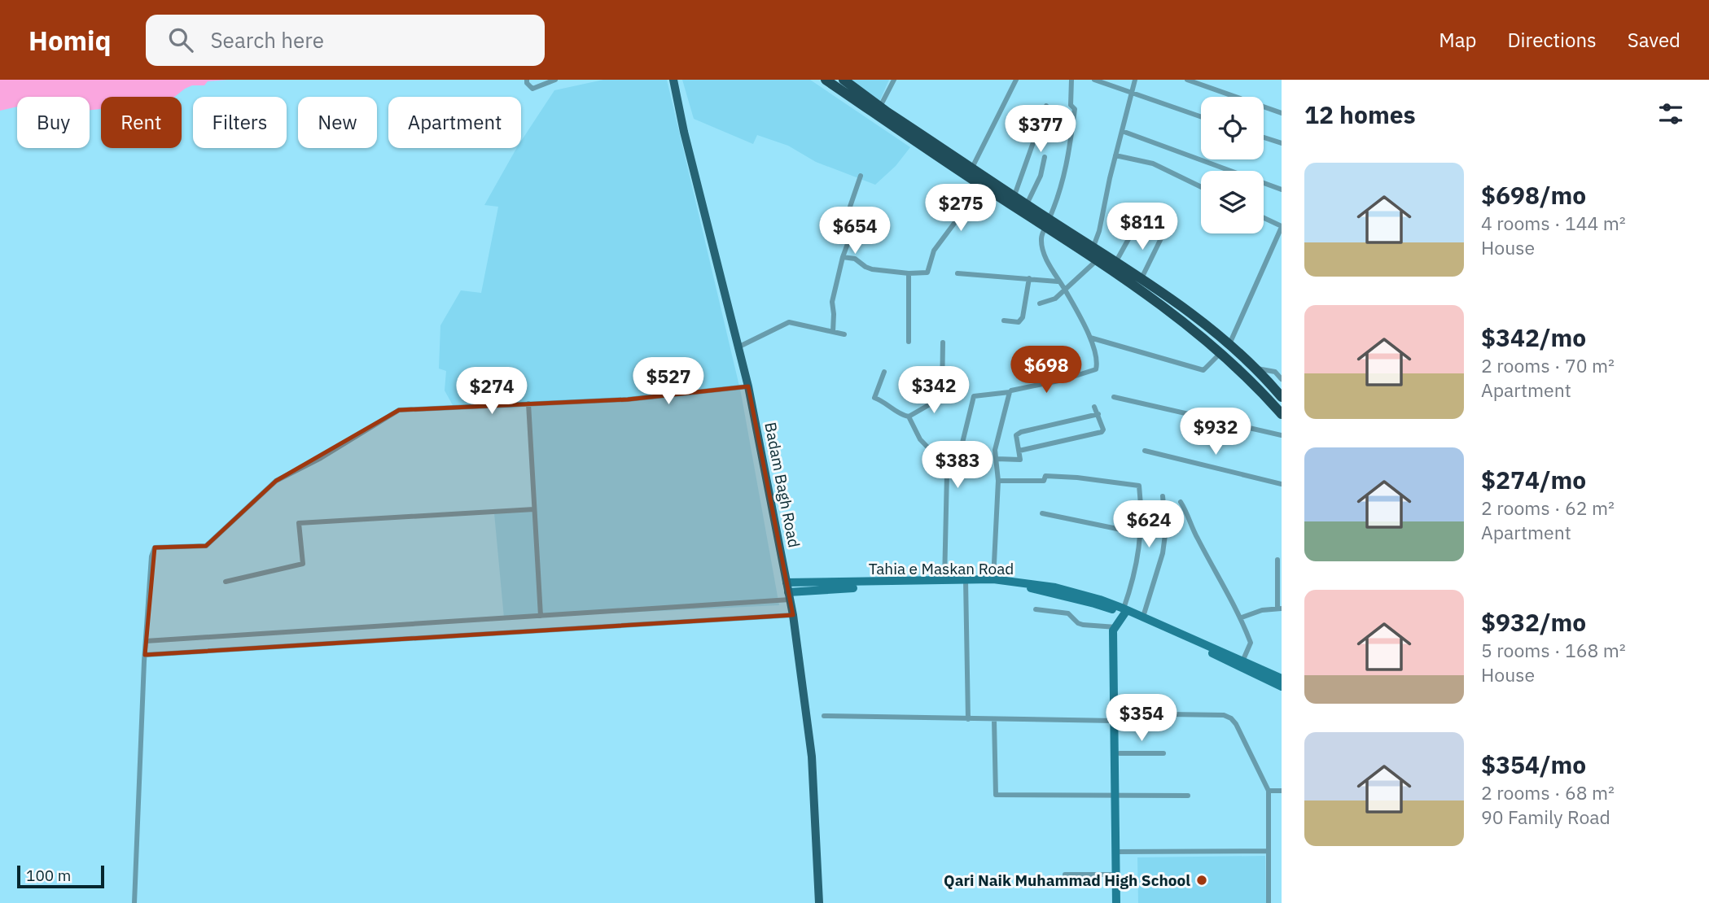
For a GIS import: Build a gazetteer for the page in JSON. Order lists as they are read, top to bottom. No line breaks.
{"streets":{"main road":["Badam Bagh Road","Tahia e Maskan Road"]},"crossings":[["Badam Bagh Road","Tahia e Maskan Road"]],"places":["Qari Naik Muhammad High School"],"scale_bar":"100 m","page":{"header":"Homiq","search":"Search here","nav":["Map","Directions","Saved"],"heading":"12 homes","chip":["Buy","Rent","Filters","New","Apartment"],"price":["$377","$275","$811","$654","$698","$527","$342","$274","$932","$383","$624","$354"],"list":[{"name":"$698/mo","note":"4 rooms · 144 m² · House"},{"name":"$342/mo","note":"2 rooms · 70 m² · Apartment"},{"name":"$274/mo","note":"2 rooms · 62 m² · Apartment"},{"name":"$932/mo","note":"5 rooms · 168 m² · House"},{"name":"$354/mo","note":"2 rooms · 68 m² · 90 Family Road"}],"scale":"100 m"}}
